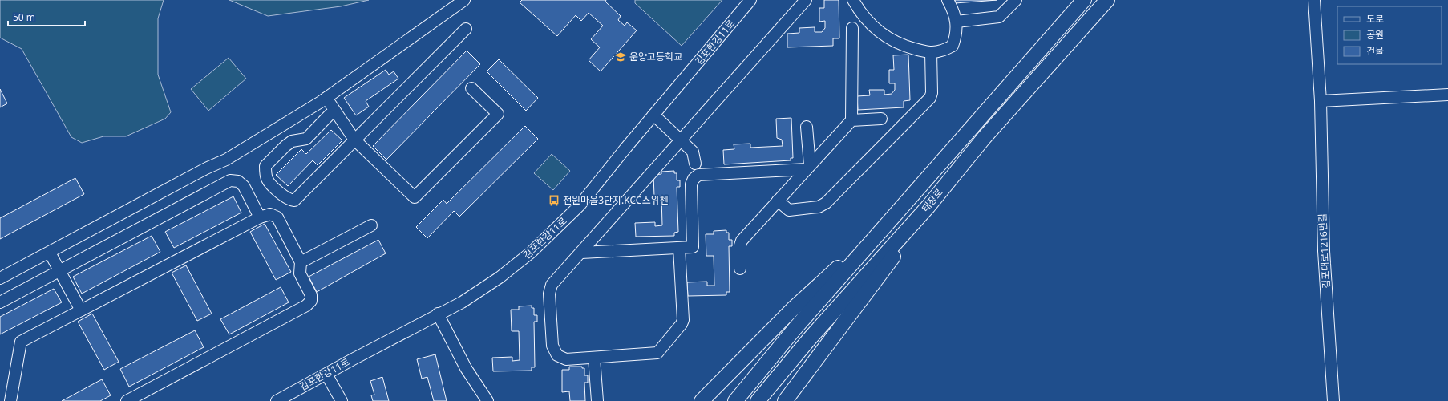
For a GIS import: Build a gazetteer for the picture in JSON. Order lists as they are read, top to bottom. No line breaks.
{"streets":{"main road":["태장로"],"street":["김포한강11로","김포대로1216번길"]},"places":{"school or university":["운양고등학교"],"bus stop":["전원마을3단지.KCC스위첸"]},"legend":["도로","공원","건물"],"scale_bar":"50 m"}
